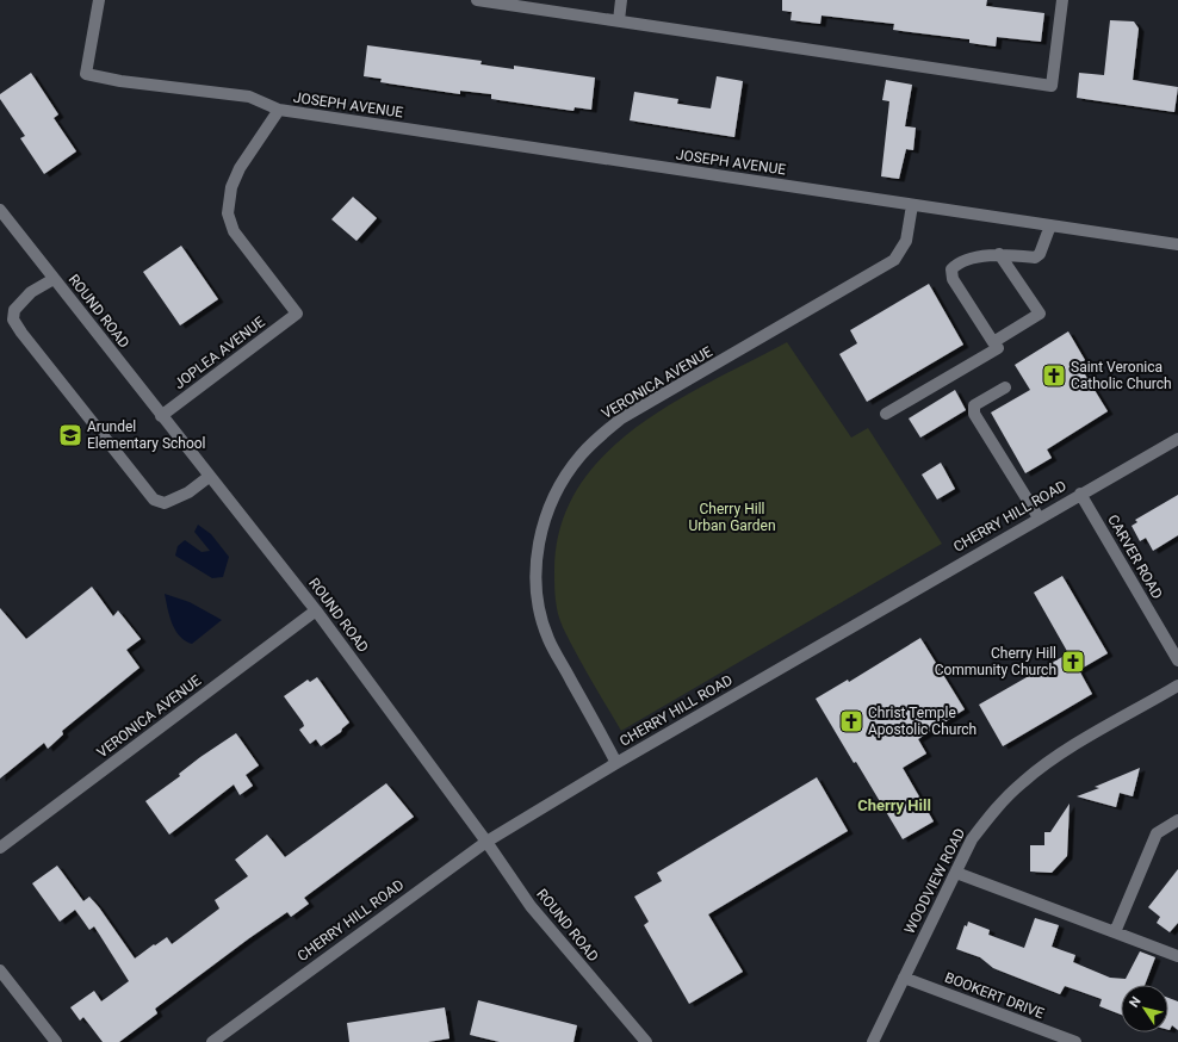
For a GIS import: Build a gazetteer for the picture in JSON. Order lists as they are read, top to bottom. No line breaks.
{"streets":{"street":["JOSEPH AVENUE","ROUND ROAD","JOPLEA AVENUE","VERONICA AVENUE","CHERRY HILL ROAD","CARVER ROAD","WOODVIEW ROAD","BOOKERT DRIVE"]},"crossings":[["JOSEPH AVENUE","JOPLEA AVENUE"],["JOSEPH AVENUE","VERONICA AVENUE"],["ROUND ROAD","JOPLEA AVENUE"],["ROUND ROAD","VERONICA AVENUE"],["ROUND ROAD","CHERRY HILL ROAD"],["VERONICA AVENUE","CHERRY HILL ROAD"],["CHERRY HILL ROAD","CARVER ROAD"],["WOODVIEW ROAD","BOOKERT DRIVE"]],"districts":["Cherry Hill"],"parks":["Cherry Hill Urban Garden"],"places":{"church":["Saint Veronica Catholic Church","Cherry Hill Community Church","Christ Temple Apostolic Church"],"school or university":["Arundel Elementary School"]},"north":"top left"}
